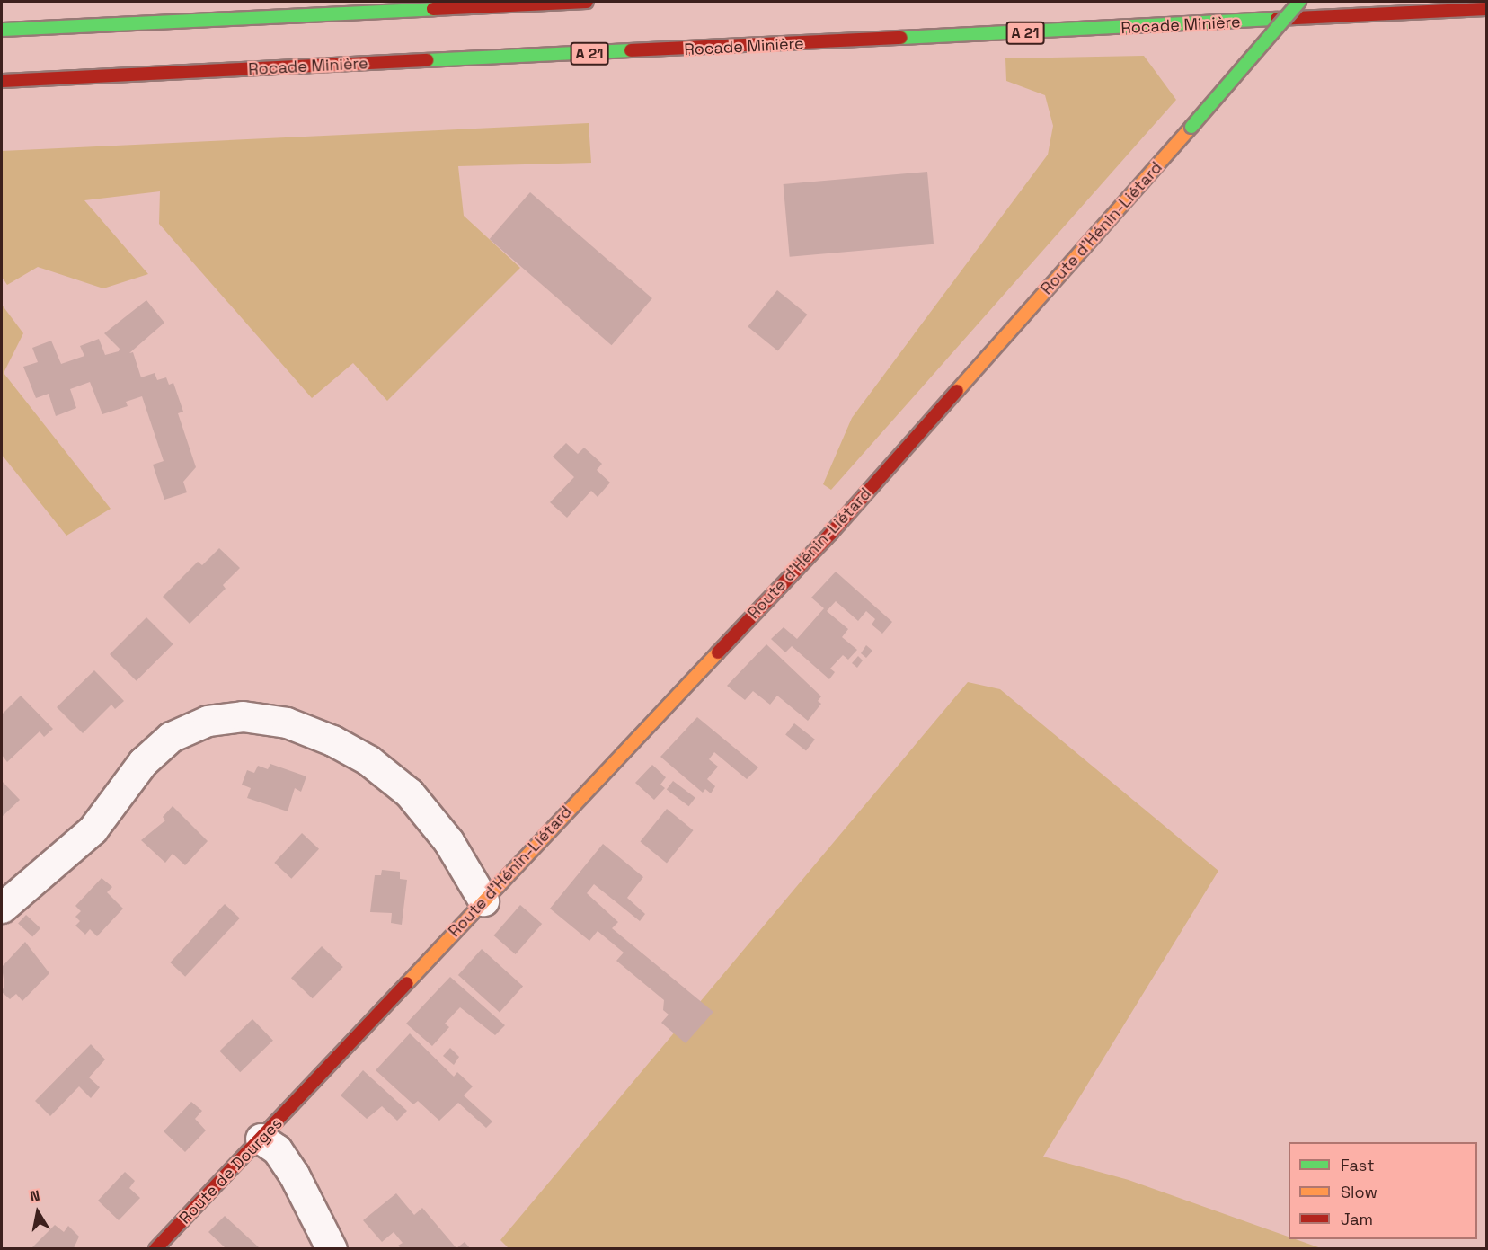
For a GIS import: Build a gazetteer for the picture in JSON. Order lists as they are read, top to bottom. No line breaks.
{"streets":{"main road":["Rocade Minière","A 21","Route d'Hénin-Liétard","Route de Dourges"]},"crossings":[["Route d'Hénin-Liétard","Route de Dourges"]],"legend":["Fast","Slow","Jam"],"north":"top"}
